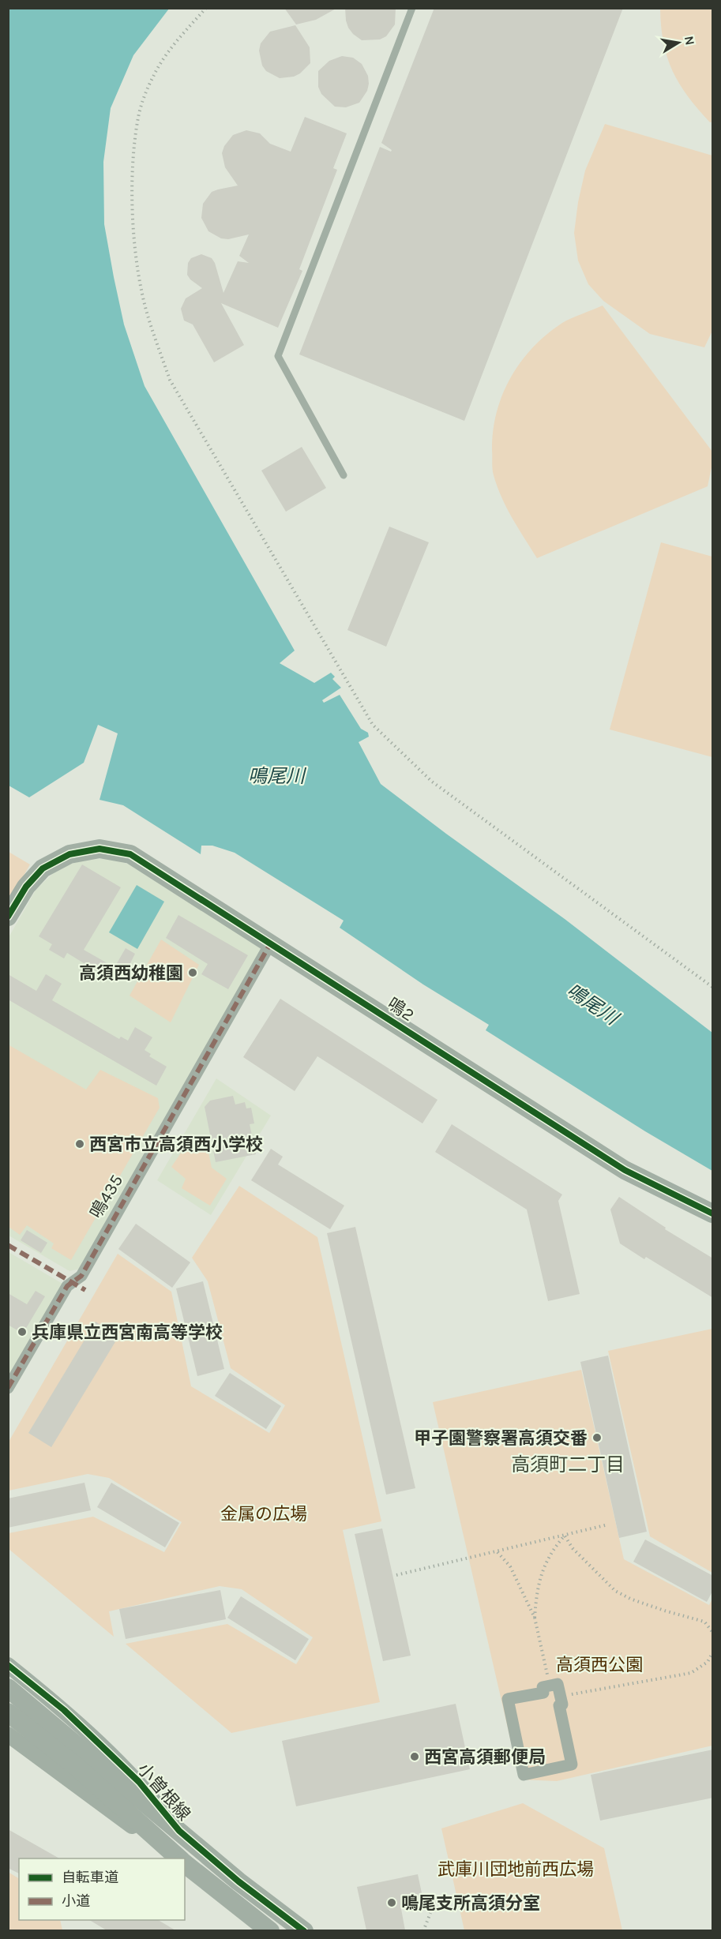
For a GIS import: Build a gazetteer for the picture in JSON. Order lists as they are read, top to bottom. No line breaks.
{"streets":{"street":["鳴2","鳴435","小曽根線"]},"crossings":[["鳴2","鳴435"]],"districts":["高須町二丁目"],"water":["鳴尾川"],"parks":["金属の広場","高須西公園","武庫川団地前西広場"],"places":["高須西幼稚園","西宮市立高須西小学校","兵庫県立西宮南高等学校","甲子園警察署高須交番","西宮高須郵便局","鳴尾支所高須分室"],"legend":["自転車道","小道"],"north":"right"}
